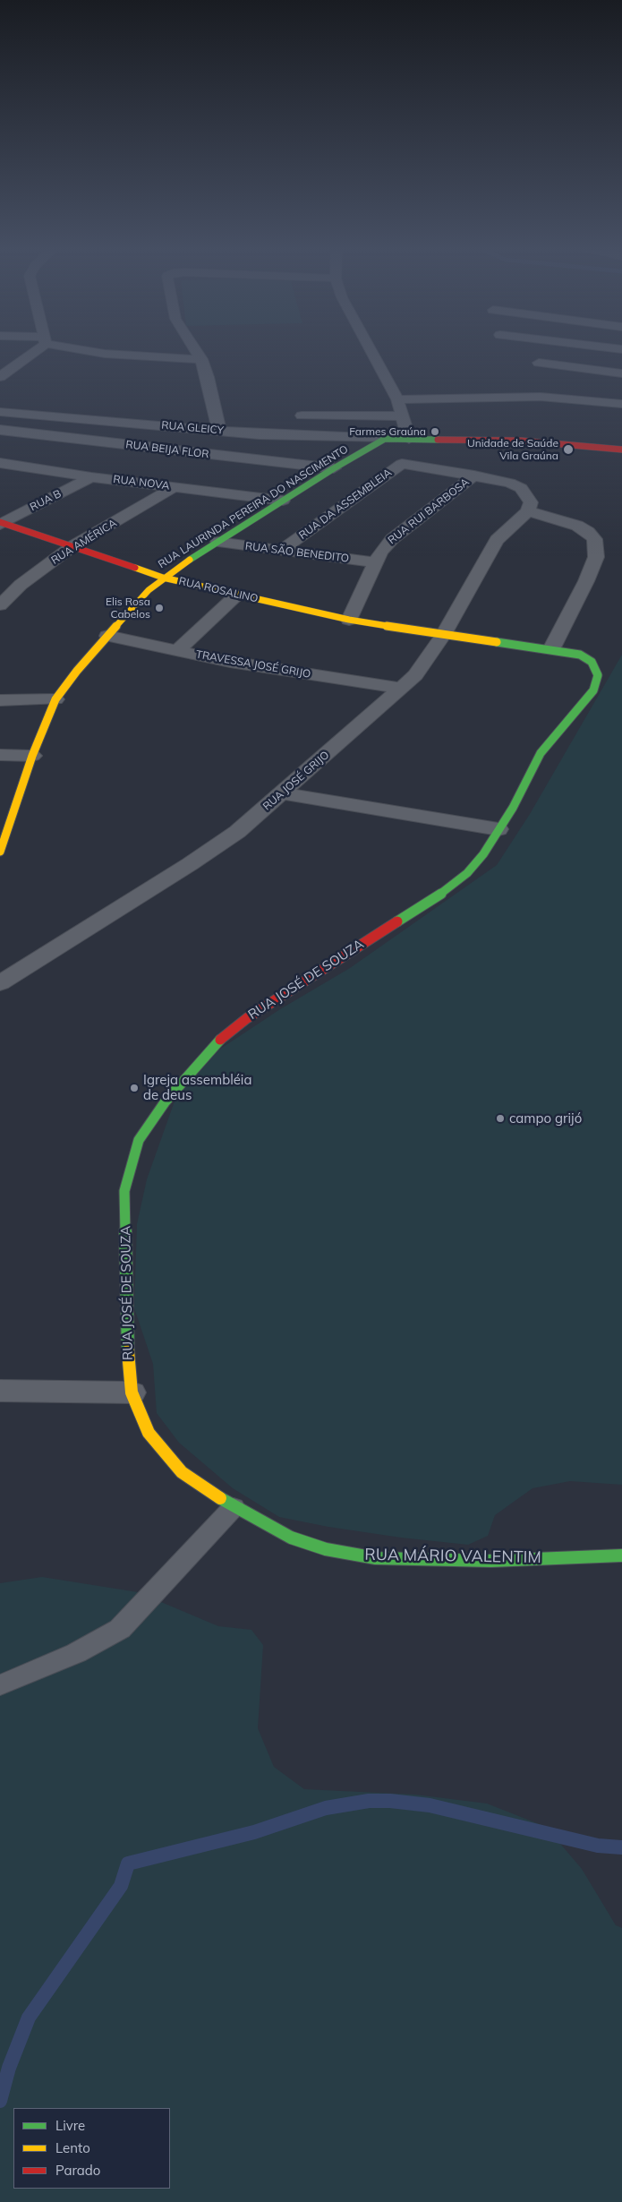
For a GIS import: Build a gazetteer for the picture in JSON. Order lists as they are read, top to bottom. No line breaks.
{"streets":{"street":["RUA GLEICY","RUA BEIJA FLOR","RUA NOVA","RUA B","RUA DA ASSEMBLEIA","RUA LAURINDA PEREIRA DO NASCIMENTO","RUA RUI BARBOSA","RUA AMÉRICA","RUA SÃO BENEDITO","RUA ROSALINO","TRAVESSA JOSÉ GRIJO","RUA JOSÉ GRIJO","RUA JOSÉ DE SOUZA","RUA MÁRIO VALENTIM"]},"crossings":[["RUA GLEICY","RUA LAURINDA PEREIRA DO NASCIMENTO"],["RUA BEIJA FLOR","RUA LAURINDA PEREIRA DO NASCIMENTO"],["RUA NOVA","RUA B"],["RUA NOVA","RUA LAURINDA PEREIRA DO NASCIMENTO"],["RUA NOVA","RUA AMÉRICA"],["RUA B","RUA ROSALINO"],["RUA DA ASSEMBLEIA","RUA LAURINDA PEREIRA DO NASCIMENTO"],["RUA DA ASSEMBLEIA","RUA SÃO BENEDITO"],["RUA LAURINDA PEREIRA DO NASCIMENTO","RUA SÃO BENEDITO"],["RUA LAURINDA PEREIRA DO NASCIMENTO","RUA ROSALINO"],["RUA LAURINDA PEREIRA DO NASCIMENTO","TRAVESSA JOSÉ GRIJO"],["RUA RUI BARBOSA","RUA SÃO BENEDITO"],["RUA RUI BARBOSA","RUA ROSALINO"],["RUA AMÉRICA","RUA ROSALINO"],["RUA ROSALINO","RUA JOSÉ GRIJO"],["RUA ROSALINO","RUA JOSÉ DE SOUZA"],["TRAVESSA JOSÉ GRIJO","RUA JOSÉ GRIJO"],["RUA JOSÉ GRIJO","RUA JOSÉ DE SOUZA"],["RUA JOSÉ DE SOUZA","RUA MÁRIO VALENTIM"]],"places":["Farmes Graúna","Unidade de Saúde Vila Graúna","Elis Rosa Cabelos","Igreja assembléia de deus","campo grijó"],"legend":["Livre","Lento","Parado"]}
